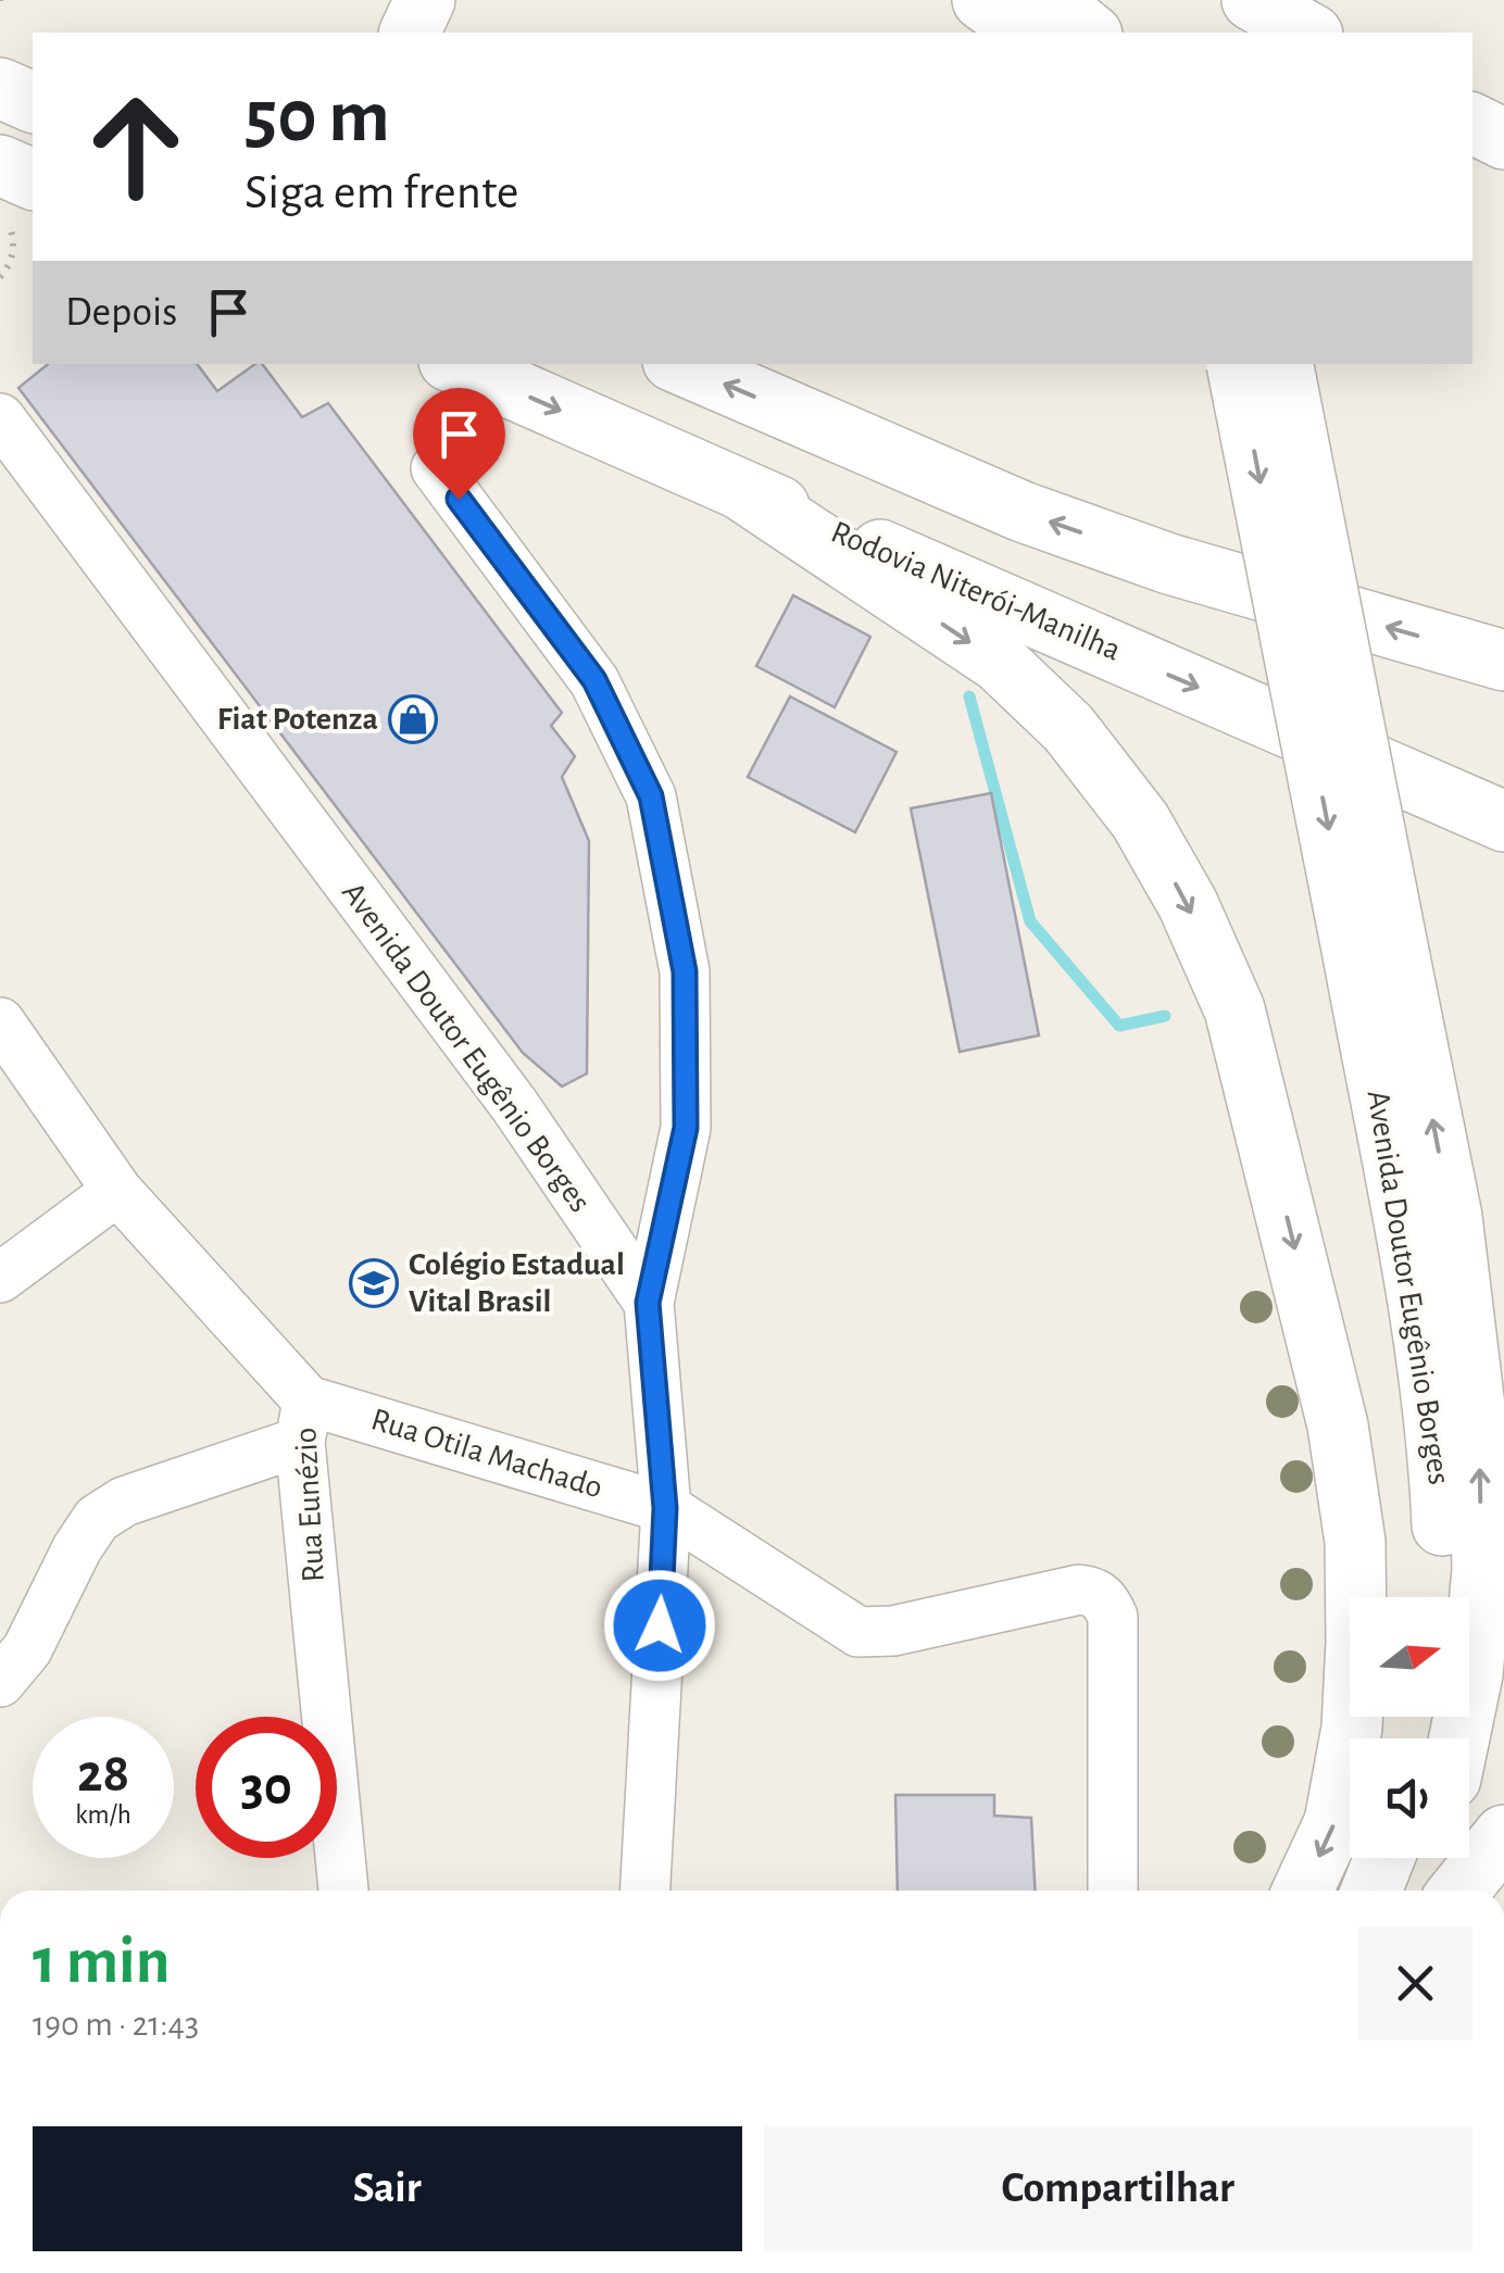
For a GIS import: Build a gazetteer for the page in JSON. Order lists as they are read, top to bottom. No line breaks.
{"streets":{"highway":["Rodovia Niterói-Manilha","Avenida Doutor Eugênio Borges"],"street":["Rua Otila Machado","Rua Eunézio"]},"crossings":[["Avenida Doutor Eugênio Borges","Rua Otila Machado"],["Rua Otila Machado","Rua Eunézio"]],"places":{"shop":["Fiat Potenza"],"school or university":["Colégio Estadual Vital Brasil"]},"north":"right","page":{"turn":["50 m","Siga em frente"],"then":"Depois","speed":"28 km/h","limit":"30","heading":["1 min","190 m · 21:43"],"buttons":["Sair","Compartilhar"]}}
